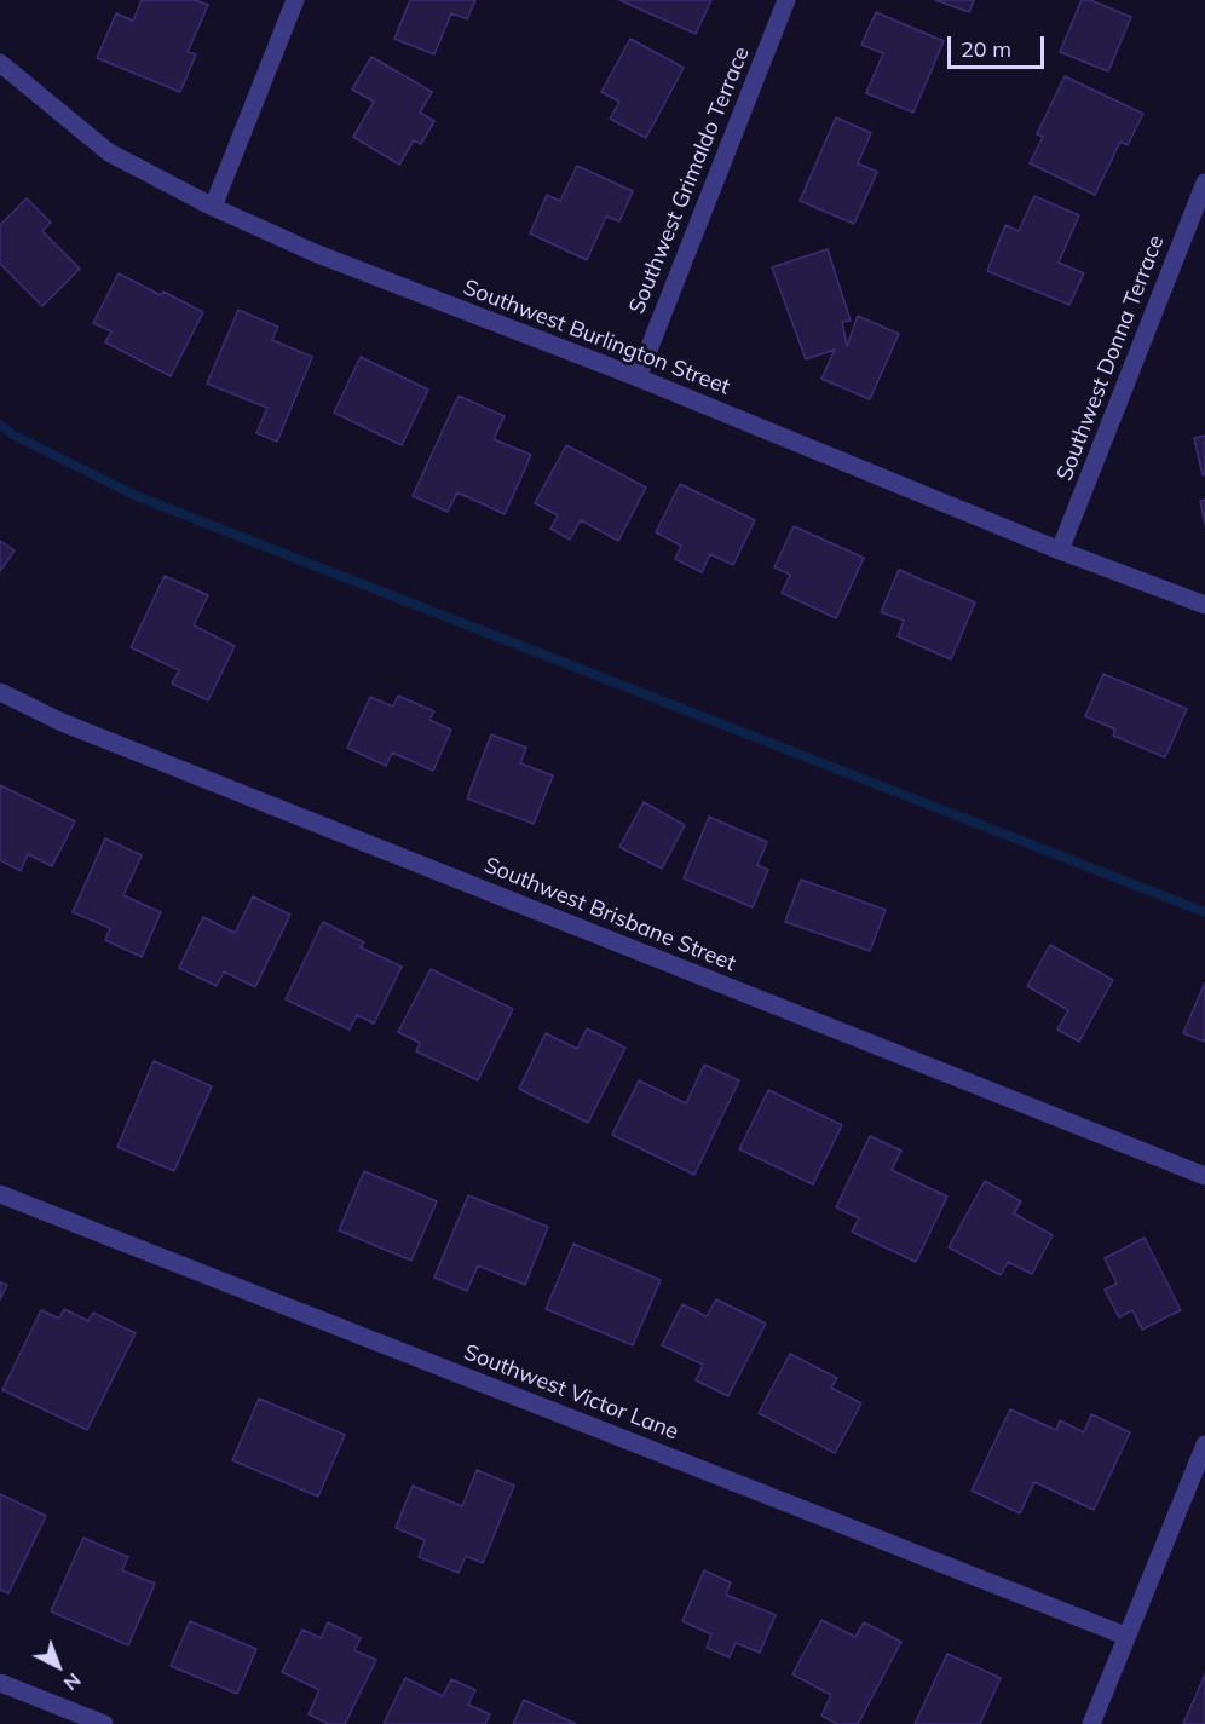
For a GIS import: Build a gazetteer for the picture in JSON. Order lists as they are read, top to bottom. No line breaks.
{"streets":{"street":["Southwest Grimaldo Terrace","Southwest Burlington Street","Southwest Donna Terrace","Southwest Brisbane Street","Southwest Victor Lane"]},"crossings":[["Southwest Grimaldo Terrace","Southwest Burlington Street"],["Southwest Burlington Street","Southwest Donna Terrace"]],"scale_bar":"20 m","north":"bottom right"}
